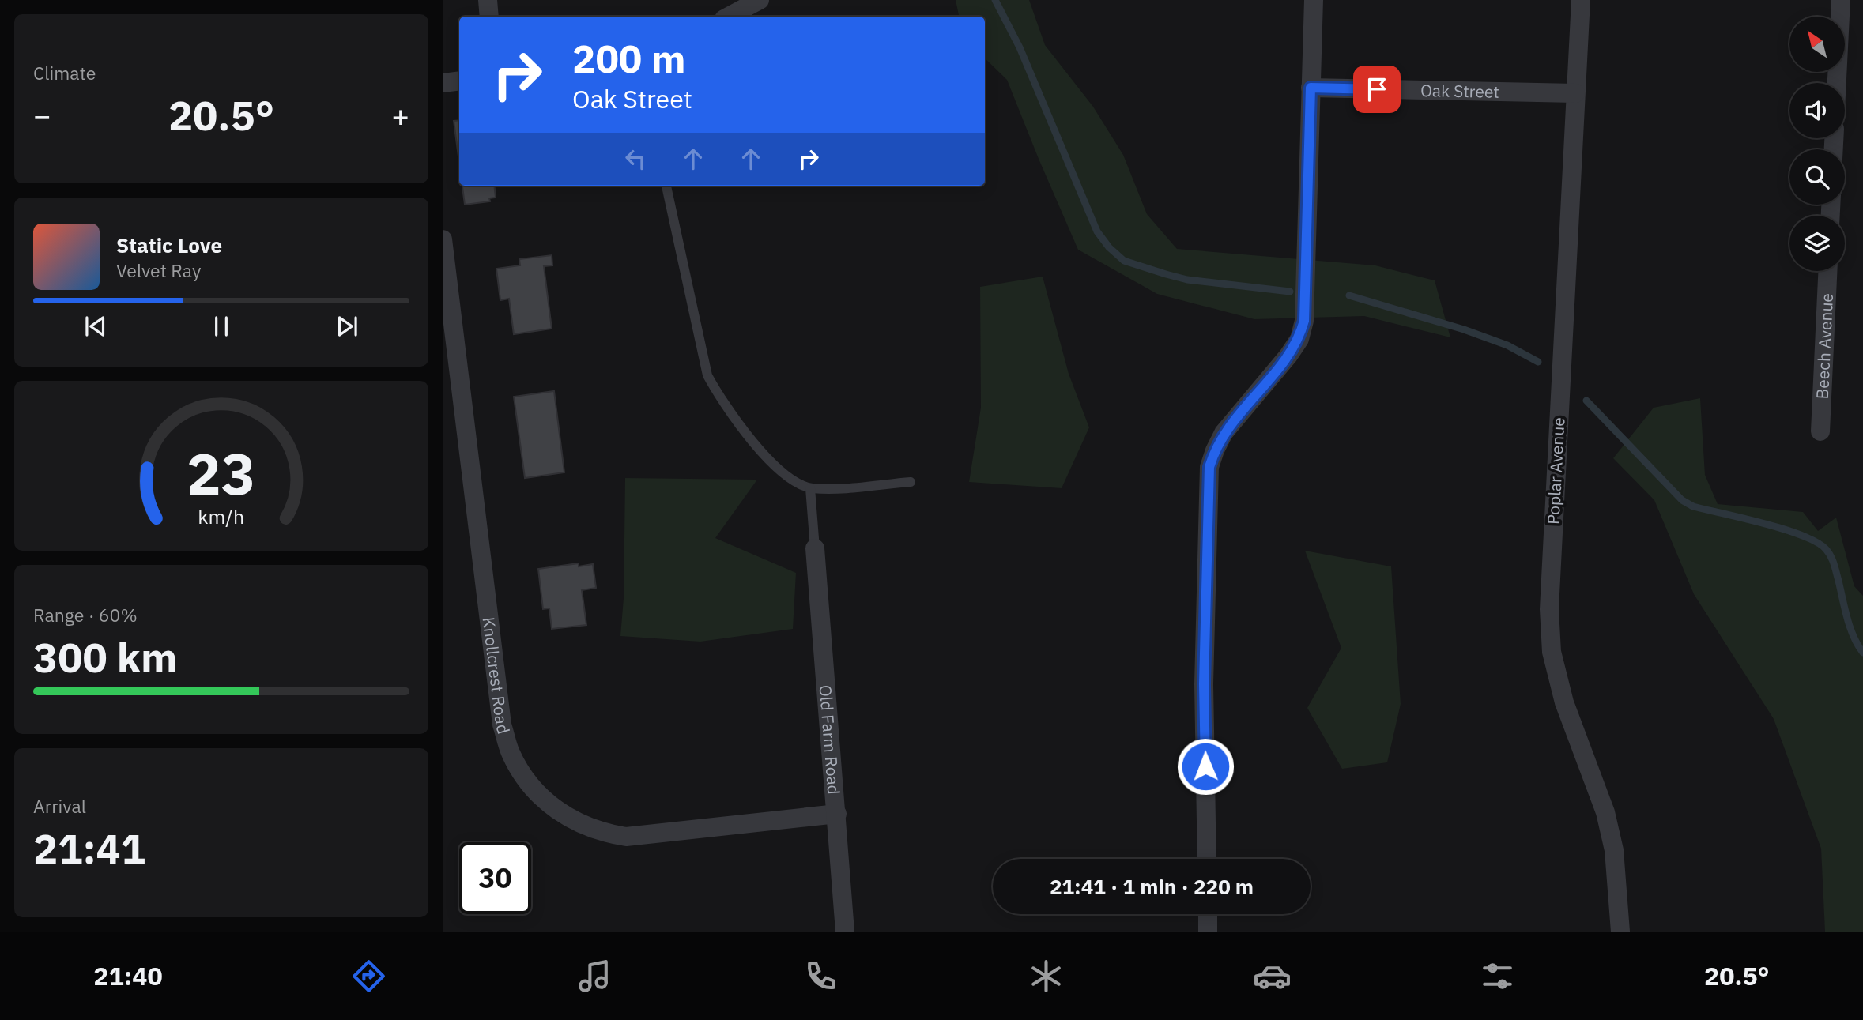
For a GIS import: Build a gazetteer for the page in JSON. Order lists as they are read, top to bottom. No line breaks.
{"streets":{"street":["Oak Street","Beech Avenue","Poplar Avenue","Knollcrest Road","Old Farm Road"]},"crossings":[["Oak Street","Poplar Avenue"],["Knollcrest Road","Old Farm Road"]],"north":"top left","page":{"tile":["Climate",["Range · 60%","300 km"],["Arrival","21:41"]],"turn":["200 m","Oak Street"],"heat":["−","20.5°","+"],"song":["Static Love","Velvet Ray"],"limit":"30","trip":"21:41 · 1 min · 220 m","tabs":["21:40","20.5°"],"gauge":["23","km/h"]}}
